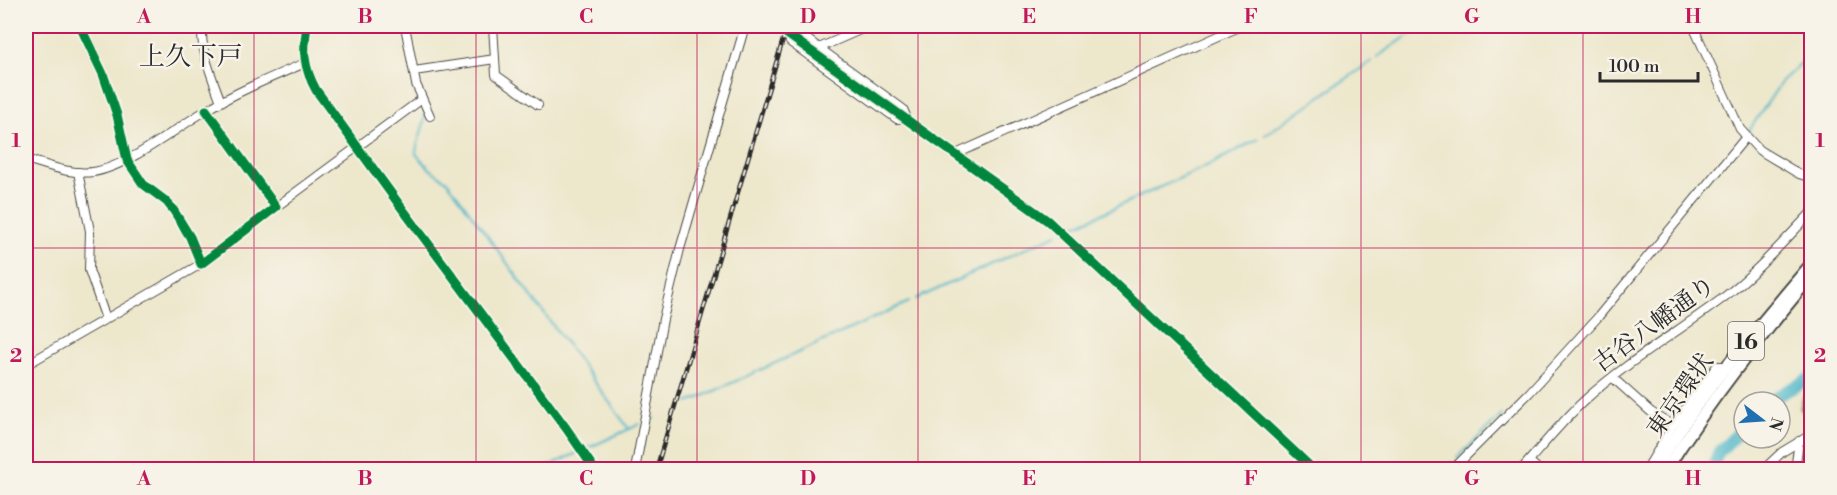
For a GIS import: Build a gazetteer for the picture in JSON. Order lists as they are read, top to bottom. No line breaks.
{"streets":{"highway":["16","東京環状"],"street":["古谷八幡通り"]},"districts":["上久下戸"],"scale_bar":"100 m","north":"right","grid":{"columns":["A","B","C","D","E","F","G","H"],"rows":["1","2"]}}
